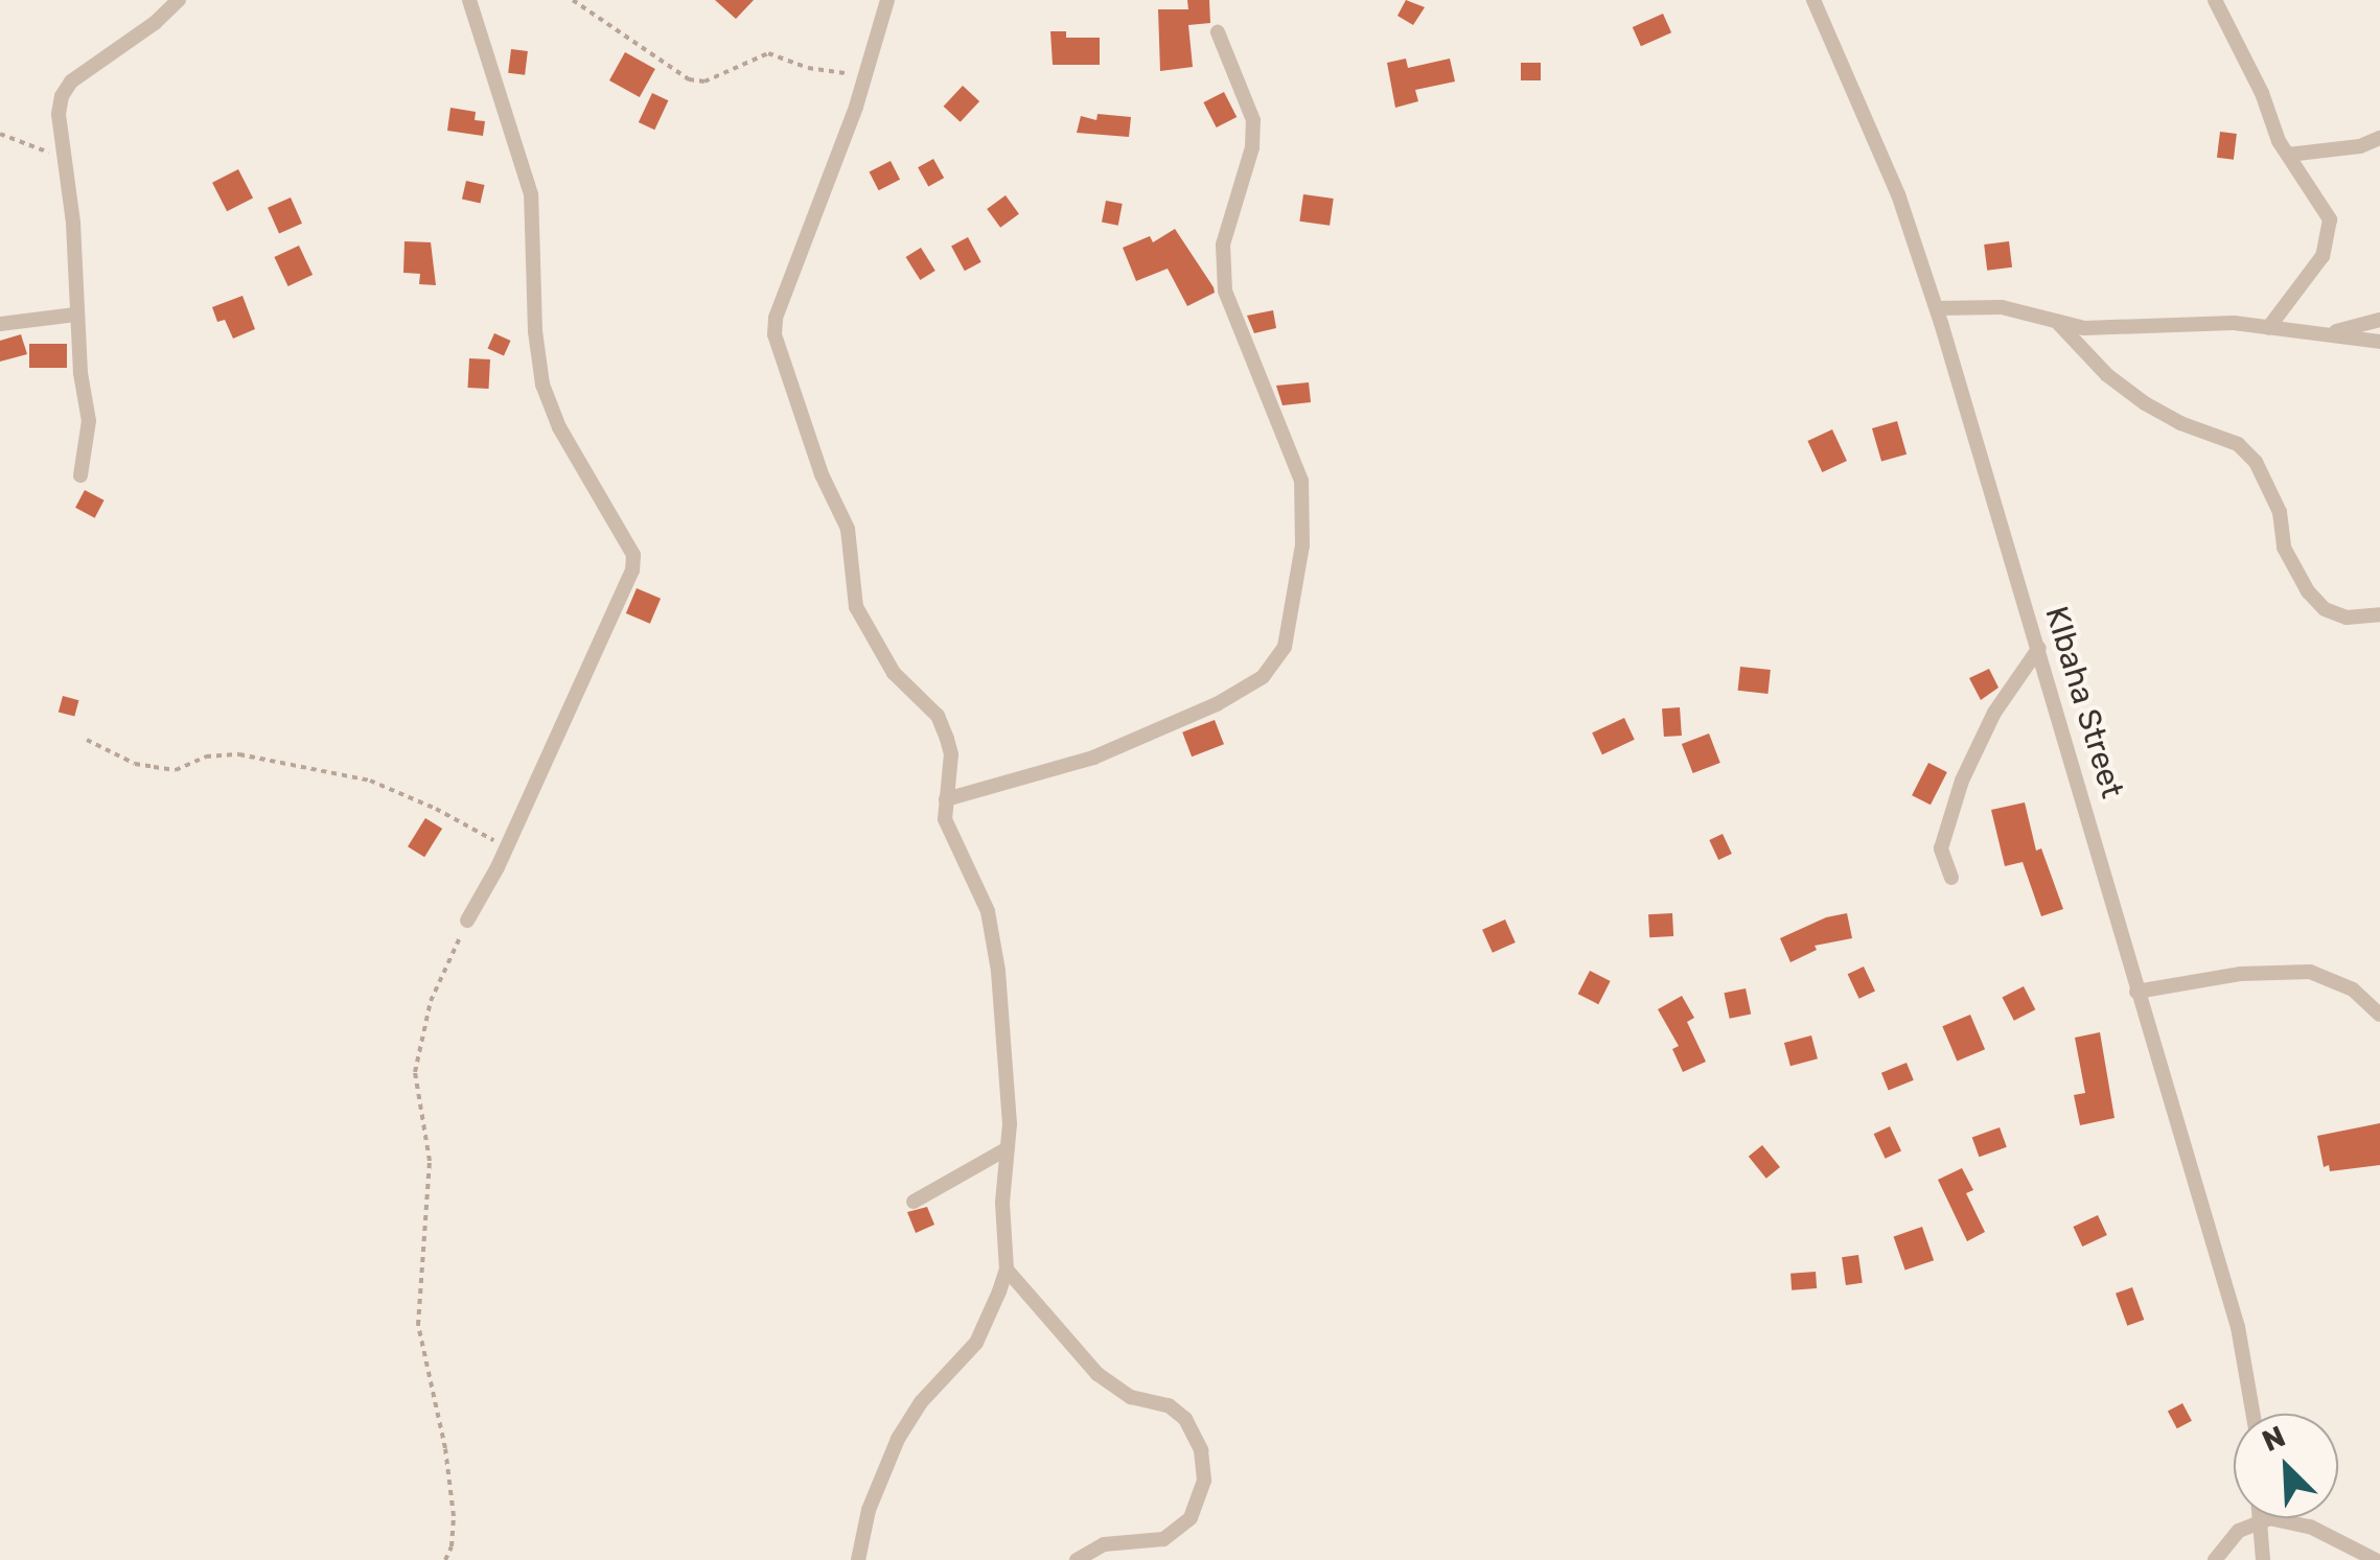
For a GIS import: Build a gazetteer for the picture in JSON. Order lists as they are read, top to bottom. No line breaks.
{"streets":{"street":["KIbaha Street"]},"north":"top left"}
